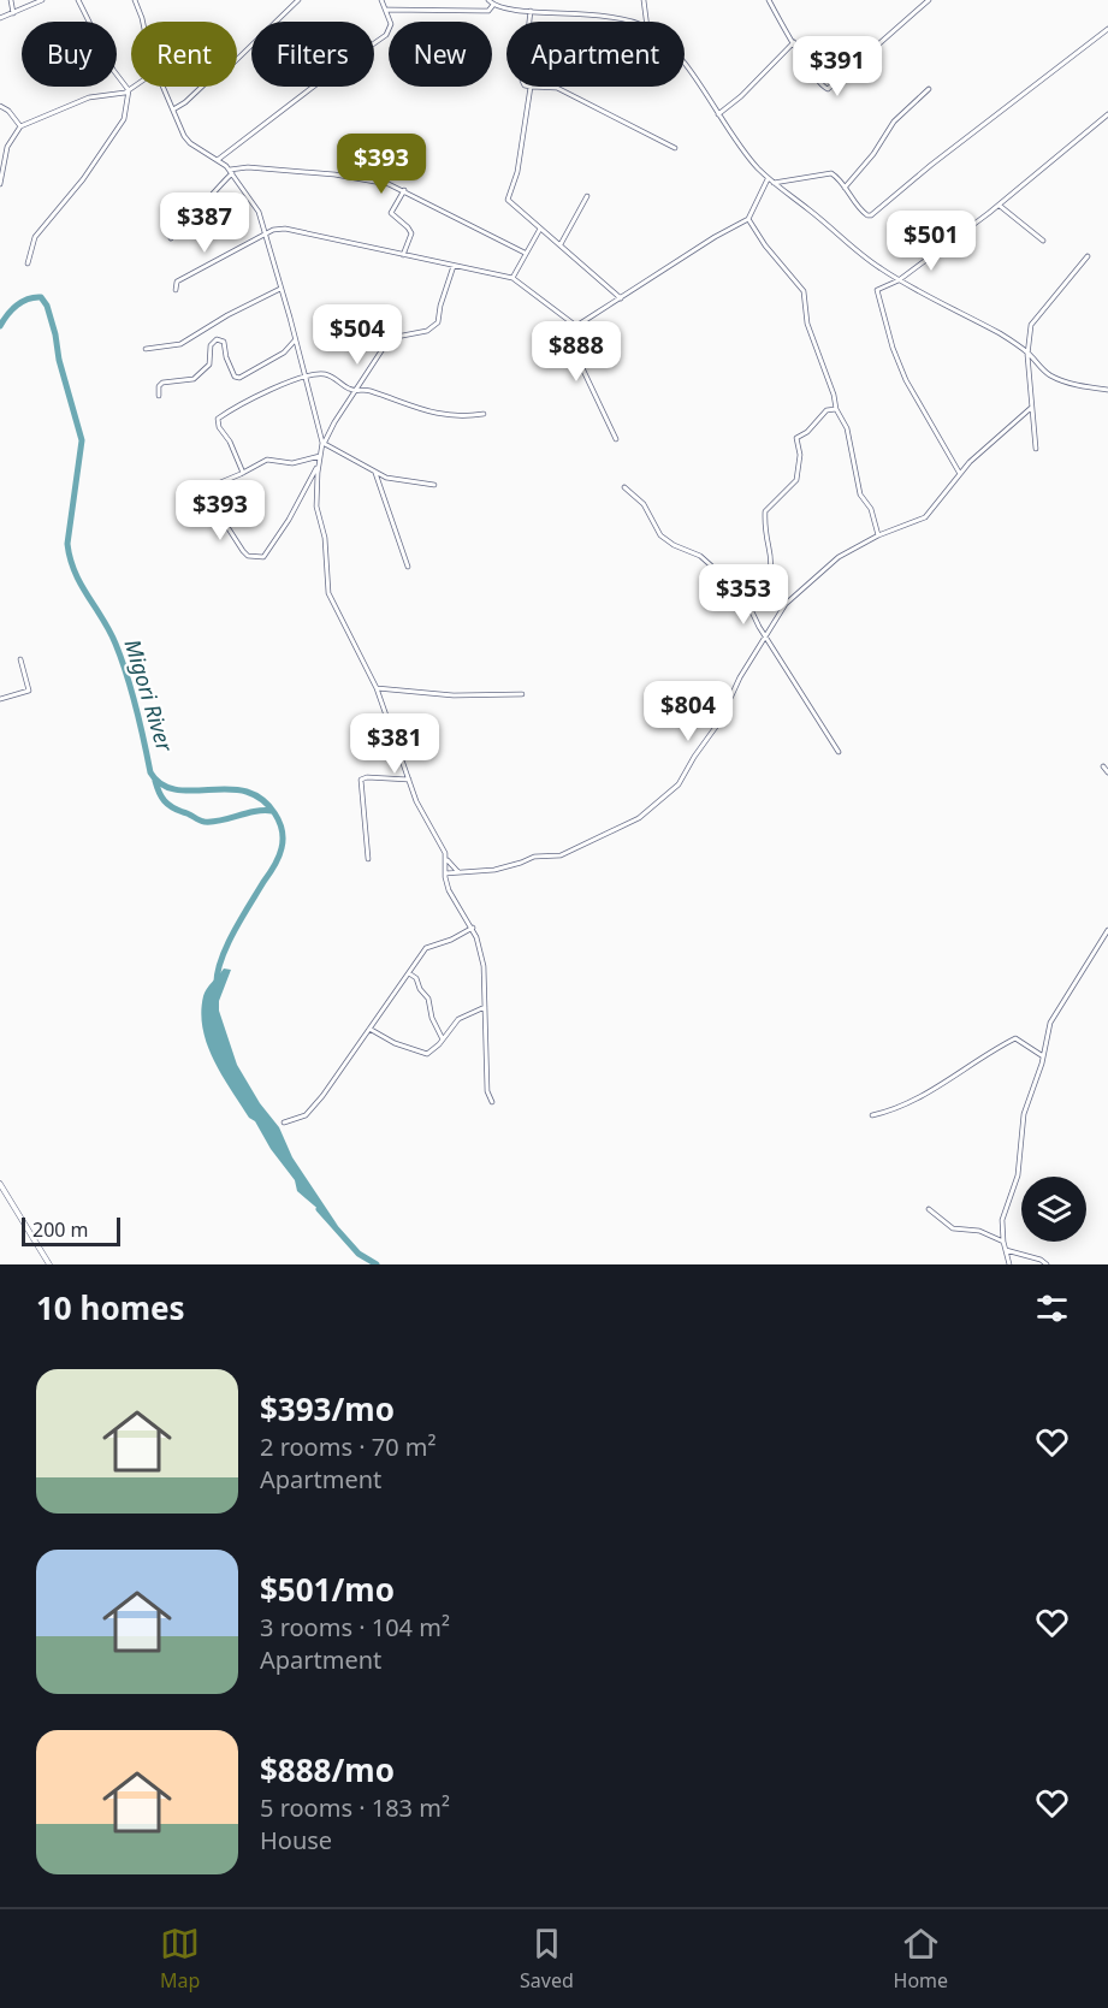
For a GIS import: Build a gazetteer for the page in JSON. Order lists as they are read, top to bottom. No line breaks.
{"water":["Migori River"],"scale_bar":"200 m","page":{"chip":["Buy","Rent","Filters","New","Apartment"],"price":["$391","$393","$387","$501","$504","$888","$393","$353","$804","$381"],"scale":"200 m","heading":"10 homes","list":[{"name":"$393/mo","note":"2 rooms · 70 m² · Apartment"},{"name":"$501/mo","note":"3 rooms · 104 m² · Apartment"},{"name":"$888/mo","note":"5 rooms · 183 m² · House"}],"tabs":["Map","Saved","Home"]}}
